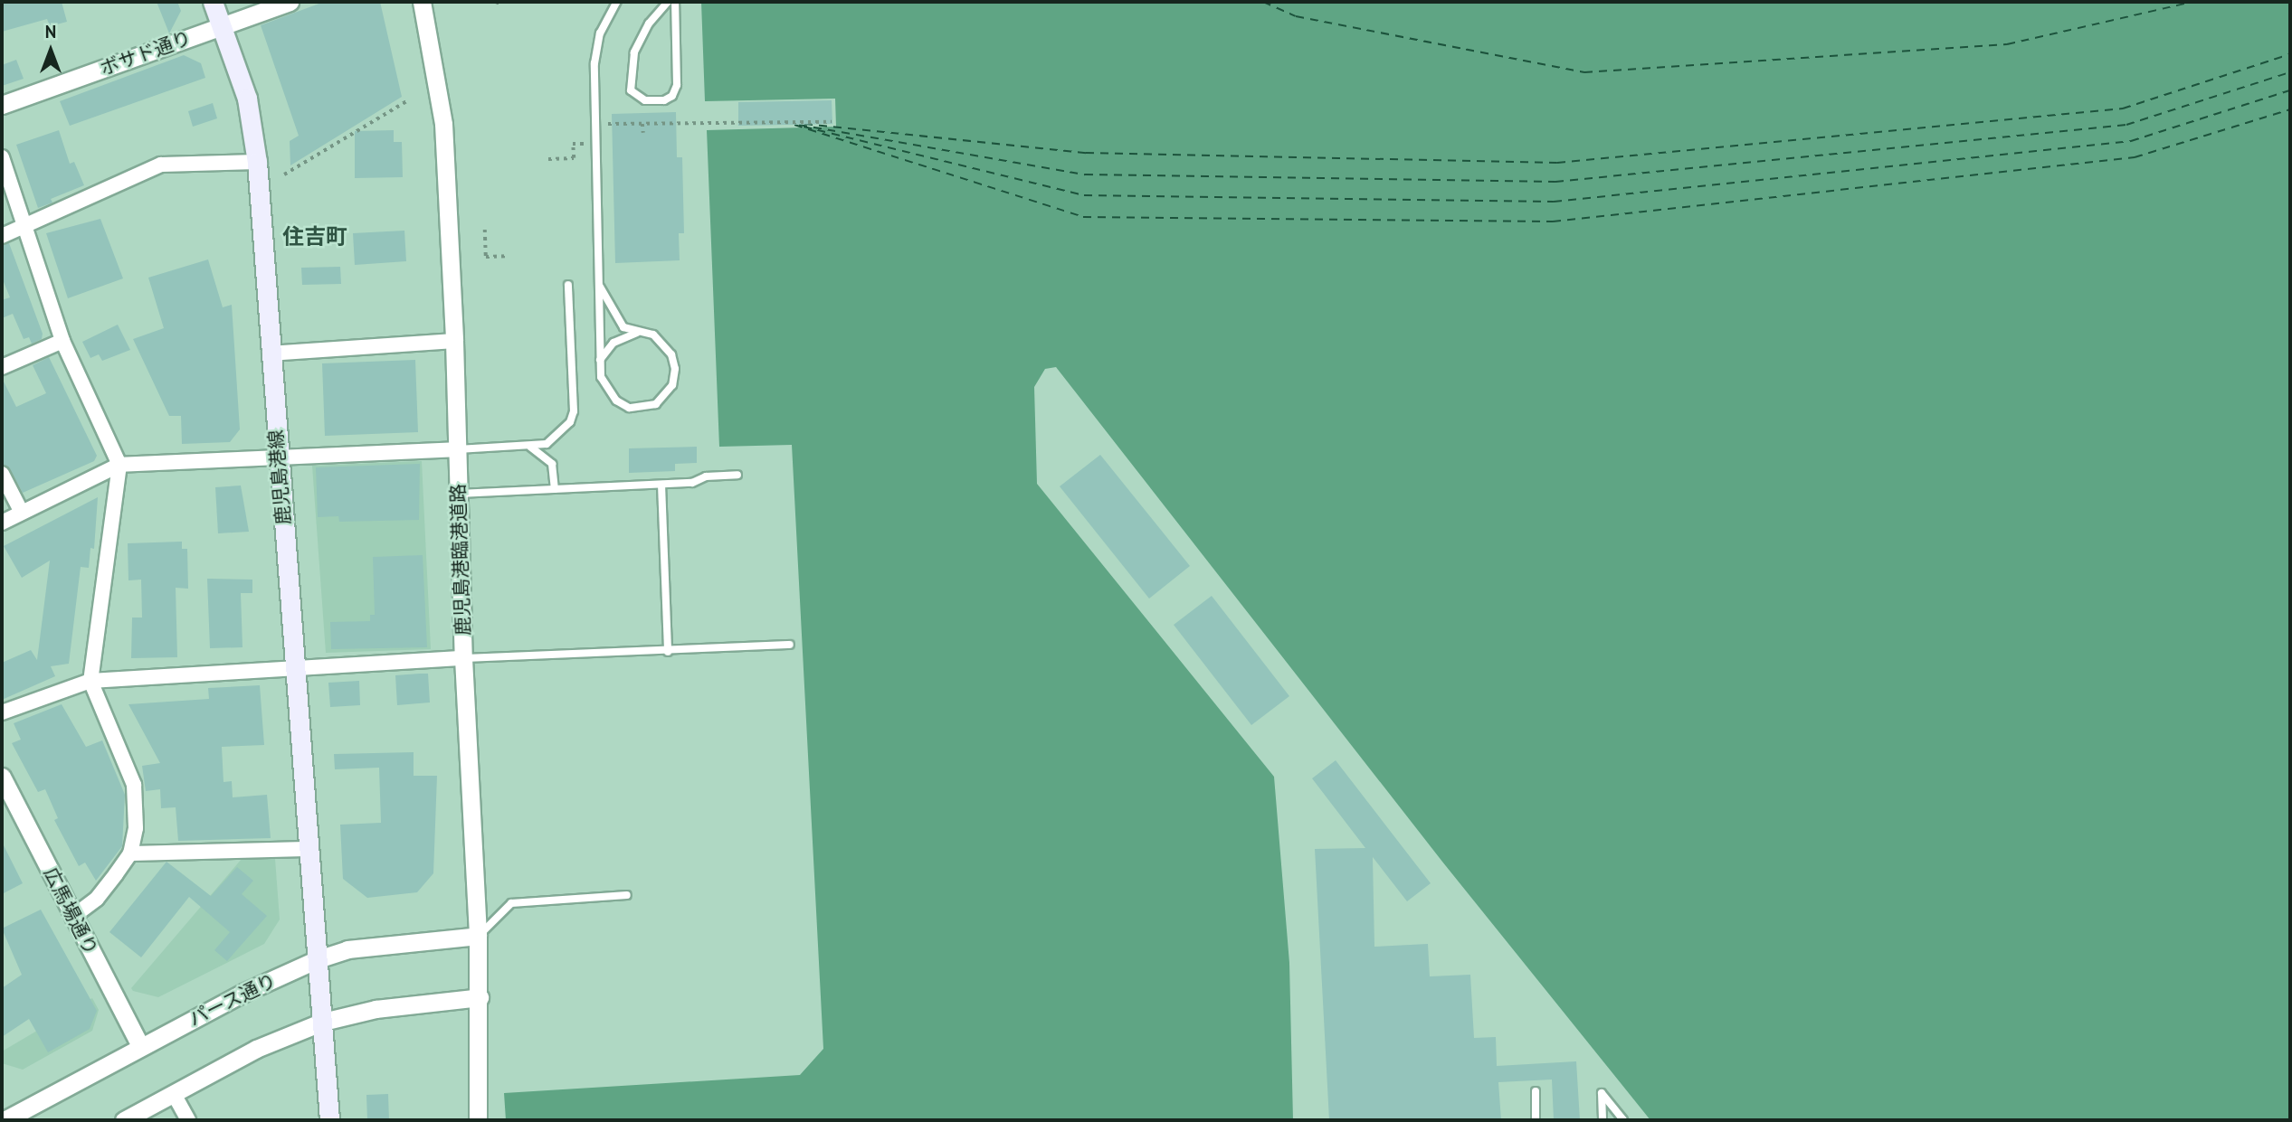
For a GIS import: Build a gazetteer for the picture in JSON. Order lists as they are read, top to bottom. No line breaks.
{"streets":{"main road":["鹿児島港線"],"street":["ボサド通り","鹿児島港臨港道路","広馬場通り","パース通り"]},"crossings":[["ボサド通り","鹿児島港線"],["鹿児島港線","パース通り"],["鹿児島港臨港道路","パース通り"],["広馬場通り","パース通り"]],"districts":["住吉町"],"north":"top"}
